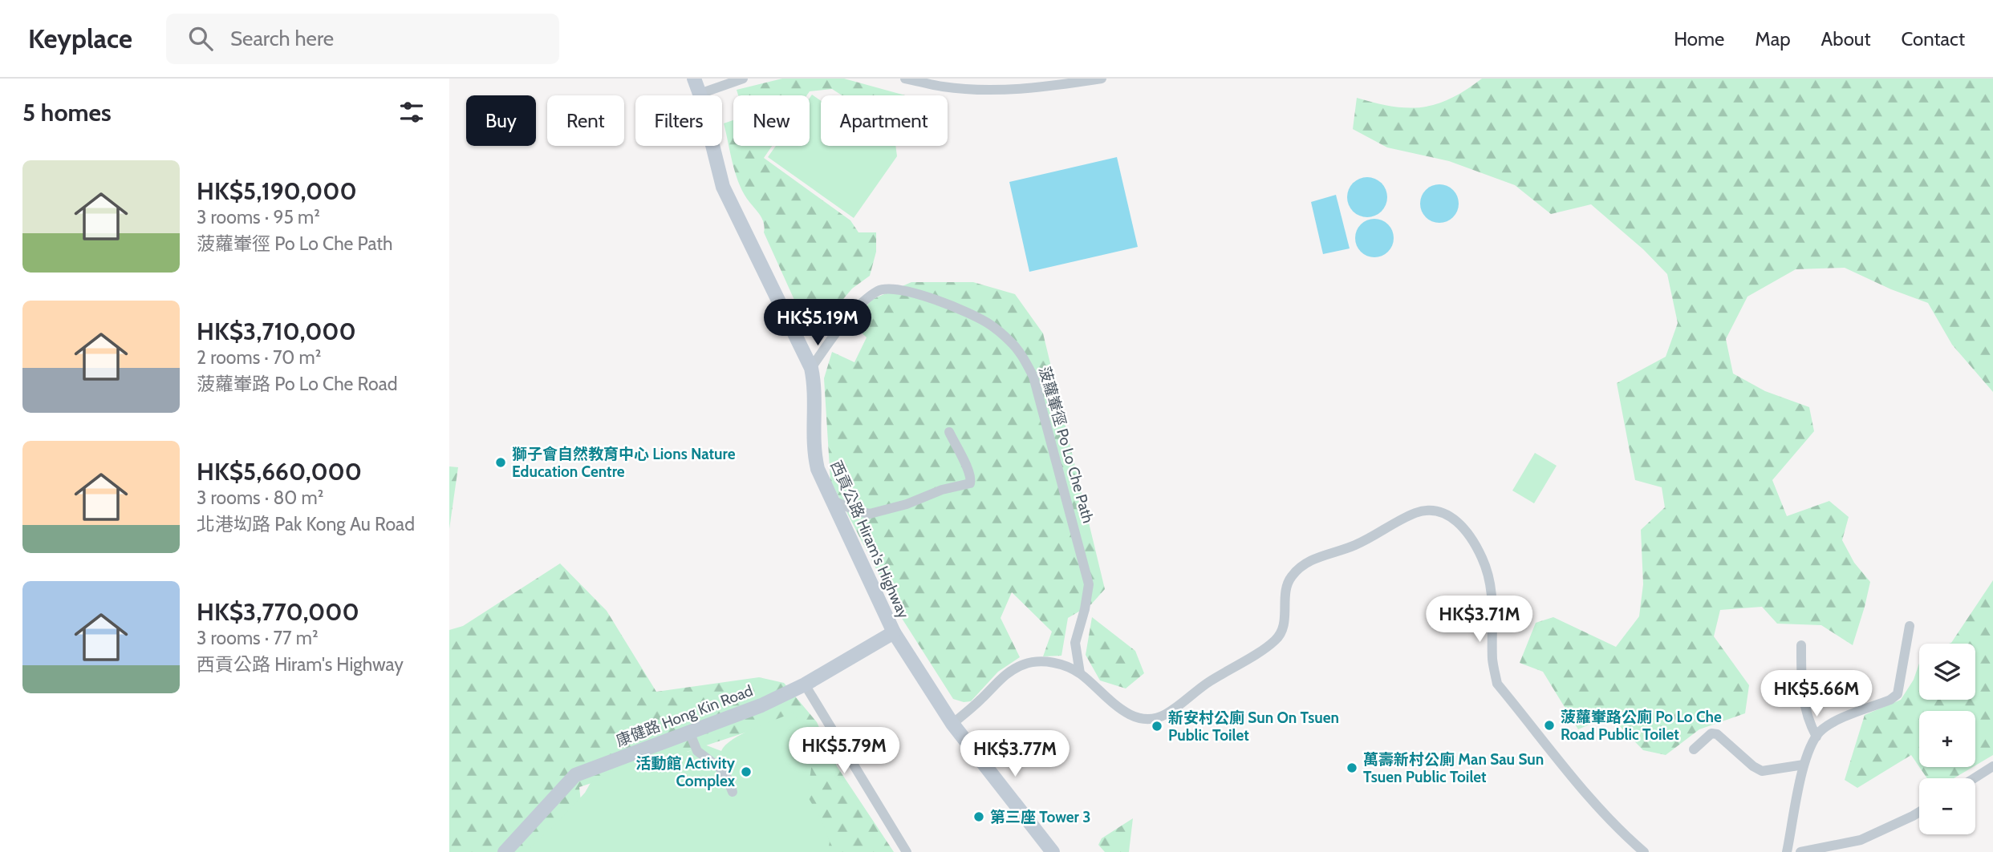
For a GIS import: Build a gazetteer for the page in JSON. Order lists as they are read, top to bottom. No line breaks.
{"streets":{"main road":["西貢公路 Hiram's Highway","康健路 Hong Kin Road"],"street":["菠蘿輋徑 Po Lo Che Path"]},"crossings":[["菠蘿輋徑 Po Lo Che Path","西貢公路 Hiram's Highway"],["西貢公路 Hiram's Highway","康健路 Hong Kin Road"]],"places":["獅子會自然教育中心 Lions Nature Education Centre","菠蘿輋路公廁 Po Lo Che Road Public Toilet","新安村公廁 Sun On Tsuen Public Toilet","萬壽新村公廁 Man Sau Sun Tsuen Public Toilet","活動館 Activity Complex","第三座 Tower 3"],"page":{"header":"Keyplace","search":"Search here","nav":["Home","Map","About","Contact"],"heading":"5 homes","chip":["Buy","Rent","Filters","New","Apartment"],"list":[{"name":"HK$5,190,000","note":"3 rooms · 95 m² · 菠蘿輋徑 Po Lo Che Path"},{"name":"HK$3,710,000","note":"2 rooms · 70 m² · 菠蘿輋路 Po Lo Che Road"},{"name":"HK$5,660,000","note":"3 rooms · 80 m² · 北港㘭路 Pak Kong Au Road"},{"name":"HK$3,770,000","note":"3 rooms · 77 m² · 西貢公路 Hiram's Highway"}],"price":["HK$5.19M","HK$3.71M","HK$5.66M","HK$5.79M","HK$3.77M"],"map_buttons":["+","−"]}}
